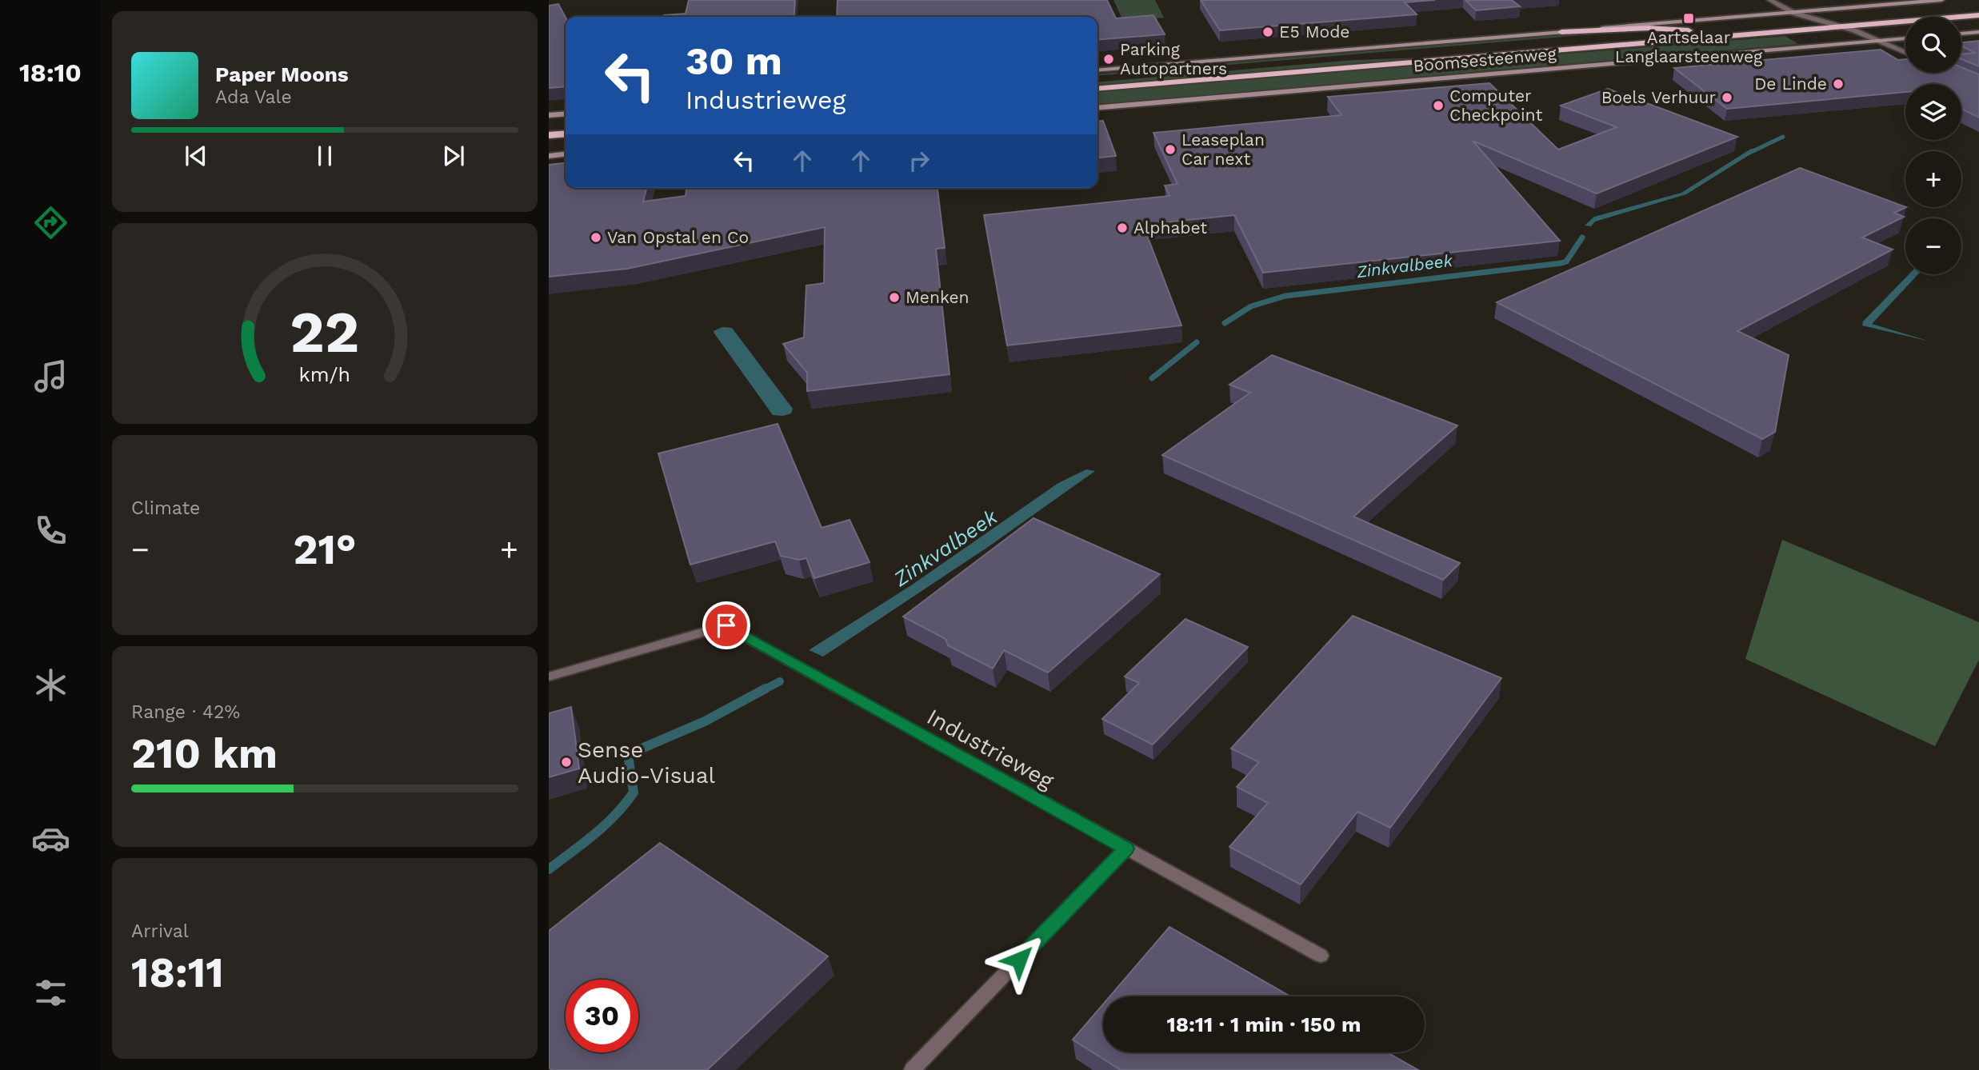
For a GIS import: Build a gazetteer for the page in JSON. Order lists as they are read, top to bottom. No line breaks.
{"streets":{"main road":["Boomsesteenweg"],"street":["Industrieweg"]},"water":["Zinkvalbeek"],"places":{"transit":["Aartselaar Langlaarsteenweg"],"other":["E5 Mode","Parking Autopartners","De Linde","Boels Verhuur","Computer Checkpoint","Leaseplan Car next","Alphabet","Van Opstal en Co","Menken","Sense Audio-Visual"]},"page":{"tabs":"18:10","map_buttons":["+","−"],"turn":["30 m","Industrieweg"],"song":["Paper Moons","Ada Vale"],"tile":["Climate",["Range · 42%","210 km"],["Arrival","18:11"]],"heat":["−","21°","+"],"limit":"30","trip":"18:11 · 1 min · 150 m","gauge":["22","km/h"]}}
